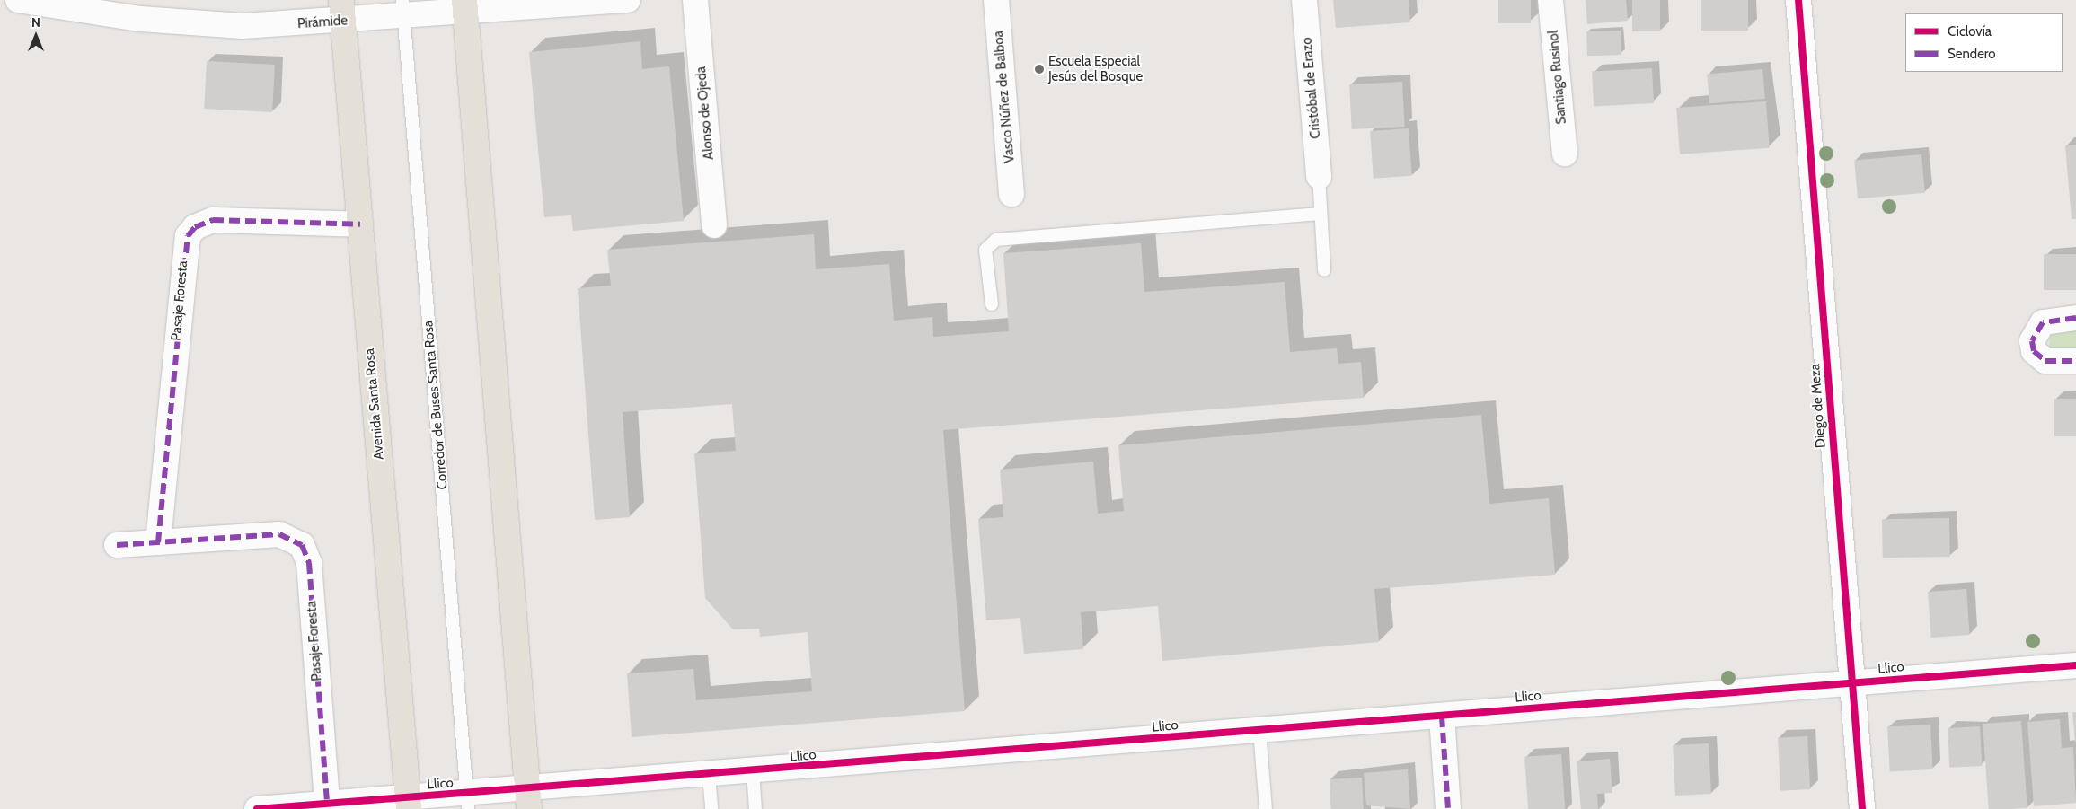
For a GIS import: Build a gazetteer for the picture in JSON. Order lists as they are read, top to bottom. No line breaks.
{"streets":{"main road":["Avenida Santa Rosa"],"street":["Pirámide","Santiago Rusinol","Cristóbal de Erazo","Vasco Núñez de Balboa","Alonso de Ojeda","Pasaje Foresta","Diego de Meza","Llico"],"lane":["Corredor de Buses Santa Rosa"]},"crossings":[["Pirámide","Avenida Santa Rosa"],["Pirámide","Corredor de Buses Santa Rosa"],["Pasaje Foresta","Avenida Santa Rosa"],["Pasaje Foresta","Llico"],["Avenida Santa Rosa","Llico"],["Corredor de Buses Santa Rosa","Llico"],["Diego de Meza","Llico"]],"places":["Escuela Especial Jesús del Bosque"],"legend":["Ciclovía","Sendero"],"north":"top"}
